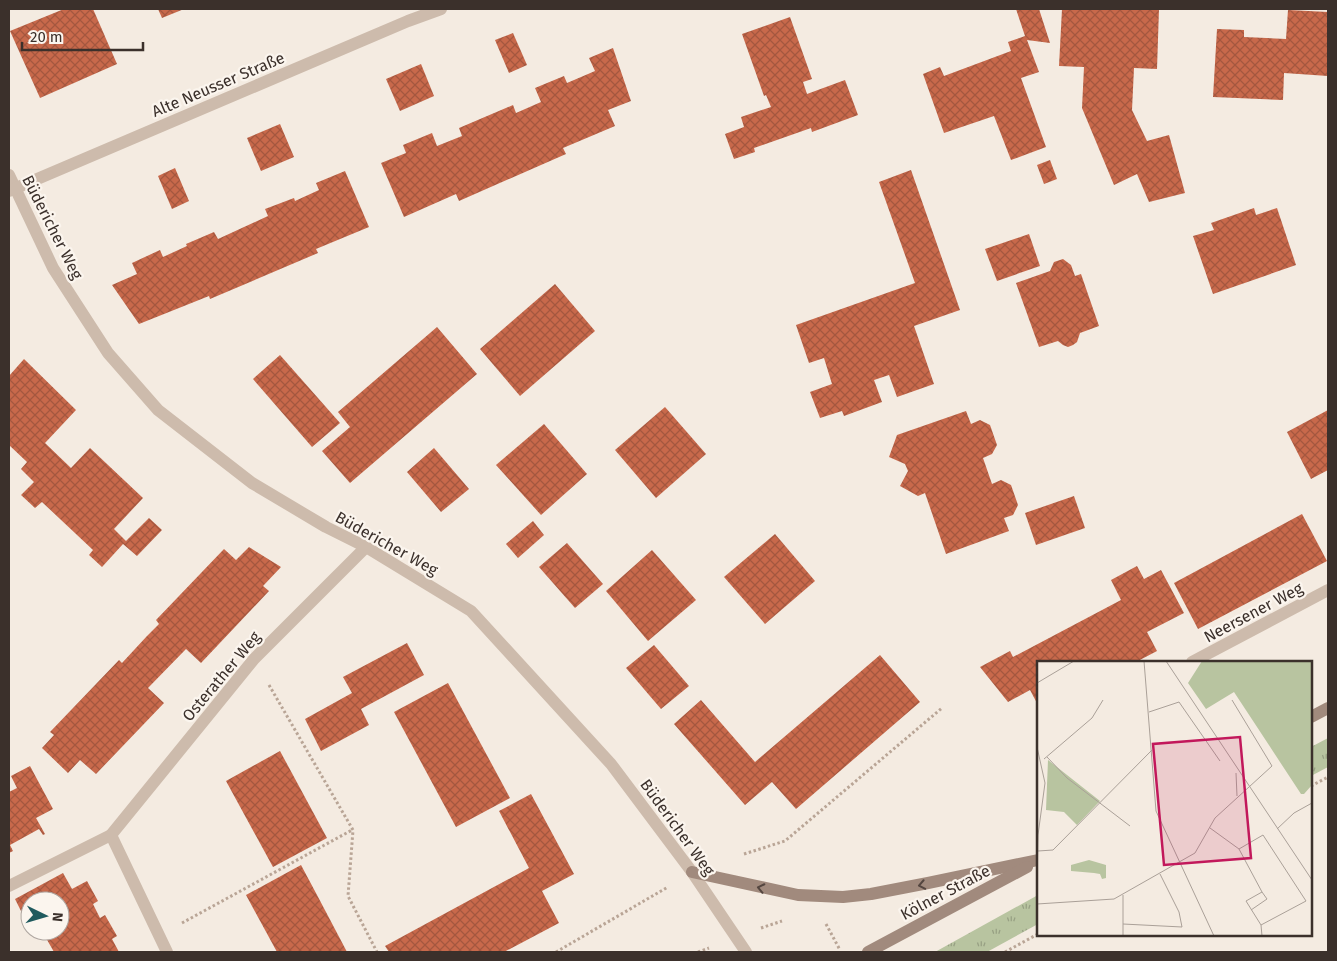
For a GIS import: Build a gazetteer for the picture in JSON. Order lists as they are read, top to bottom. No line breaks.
{"streets":{"main road":["Kölner Straße"],"street":["Alte Neusser Straße","Büdericher Weg","Neersener Weg","Osterather Weg"]},"crossings":[["Alte Neusser Straße","Büdericher Weg"],["Büdericher Weg","Osterather Weg"]],"scale_bar":"20 m","north":"right"}
